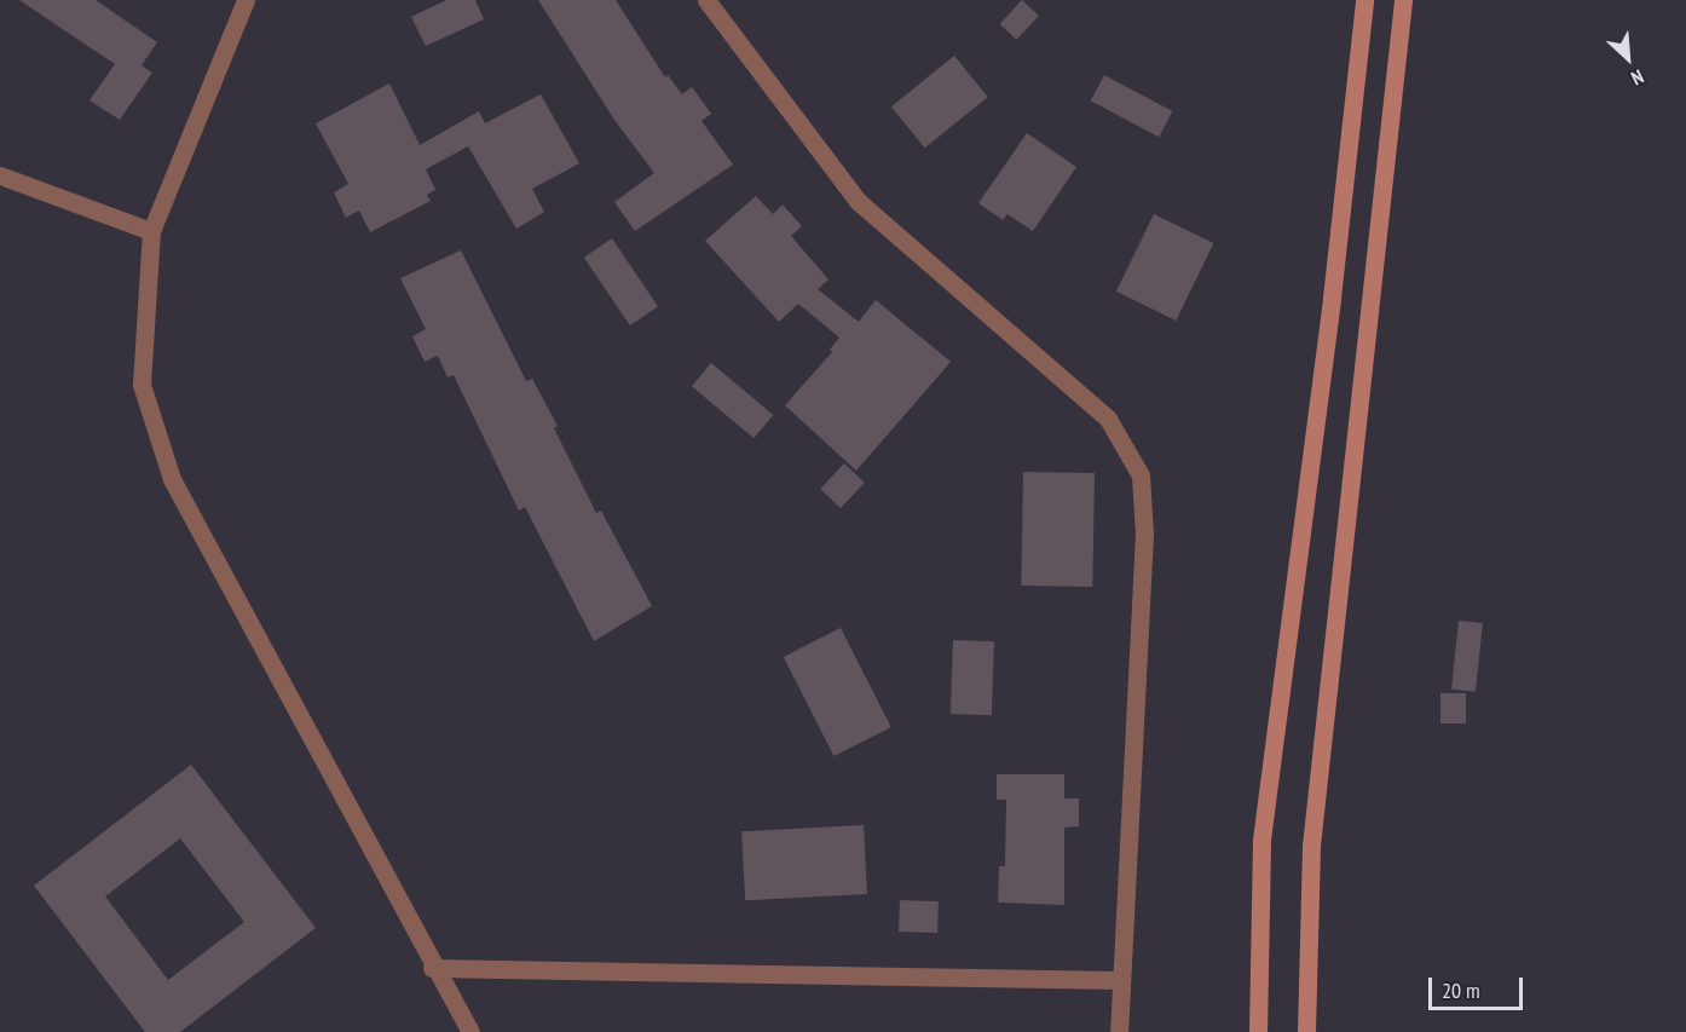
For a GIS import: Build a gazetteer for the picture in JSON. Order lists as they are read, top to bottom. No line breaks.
{"scale_bar":"20 m","north":"bottom right"}
